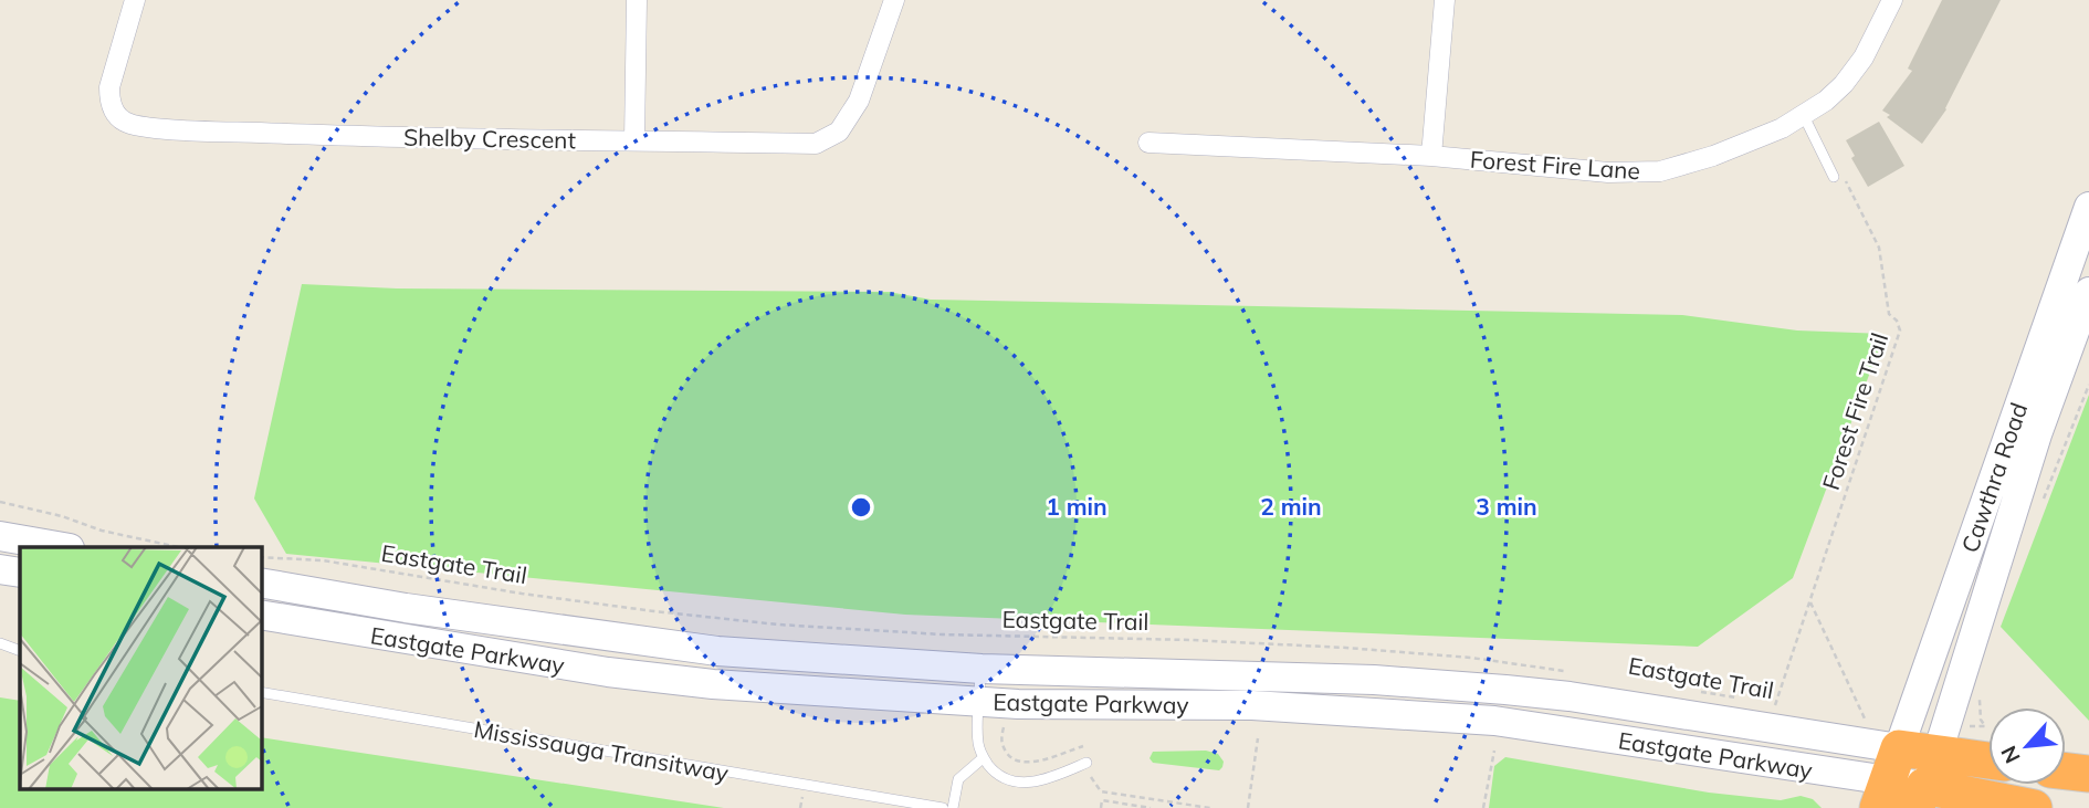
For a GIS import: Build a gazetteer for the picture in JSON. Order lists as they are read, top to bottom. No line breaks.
{"streets":{"main road":["Cawthra Road","Eastgate Parkway"],"street":["Shelby Crescent","Forest Fire Lane"],"lane":["Mississauga Transitway"],"path":["Forest Fire Trail","Eastgate Trail"]},"crossings":[["Cawthra Road","Eastgate Parkway"]],"north":"bottom left","rings":["1 min","2 min","3 min"]}
